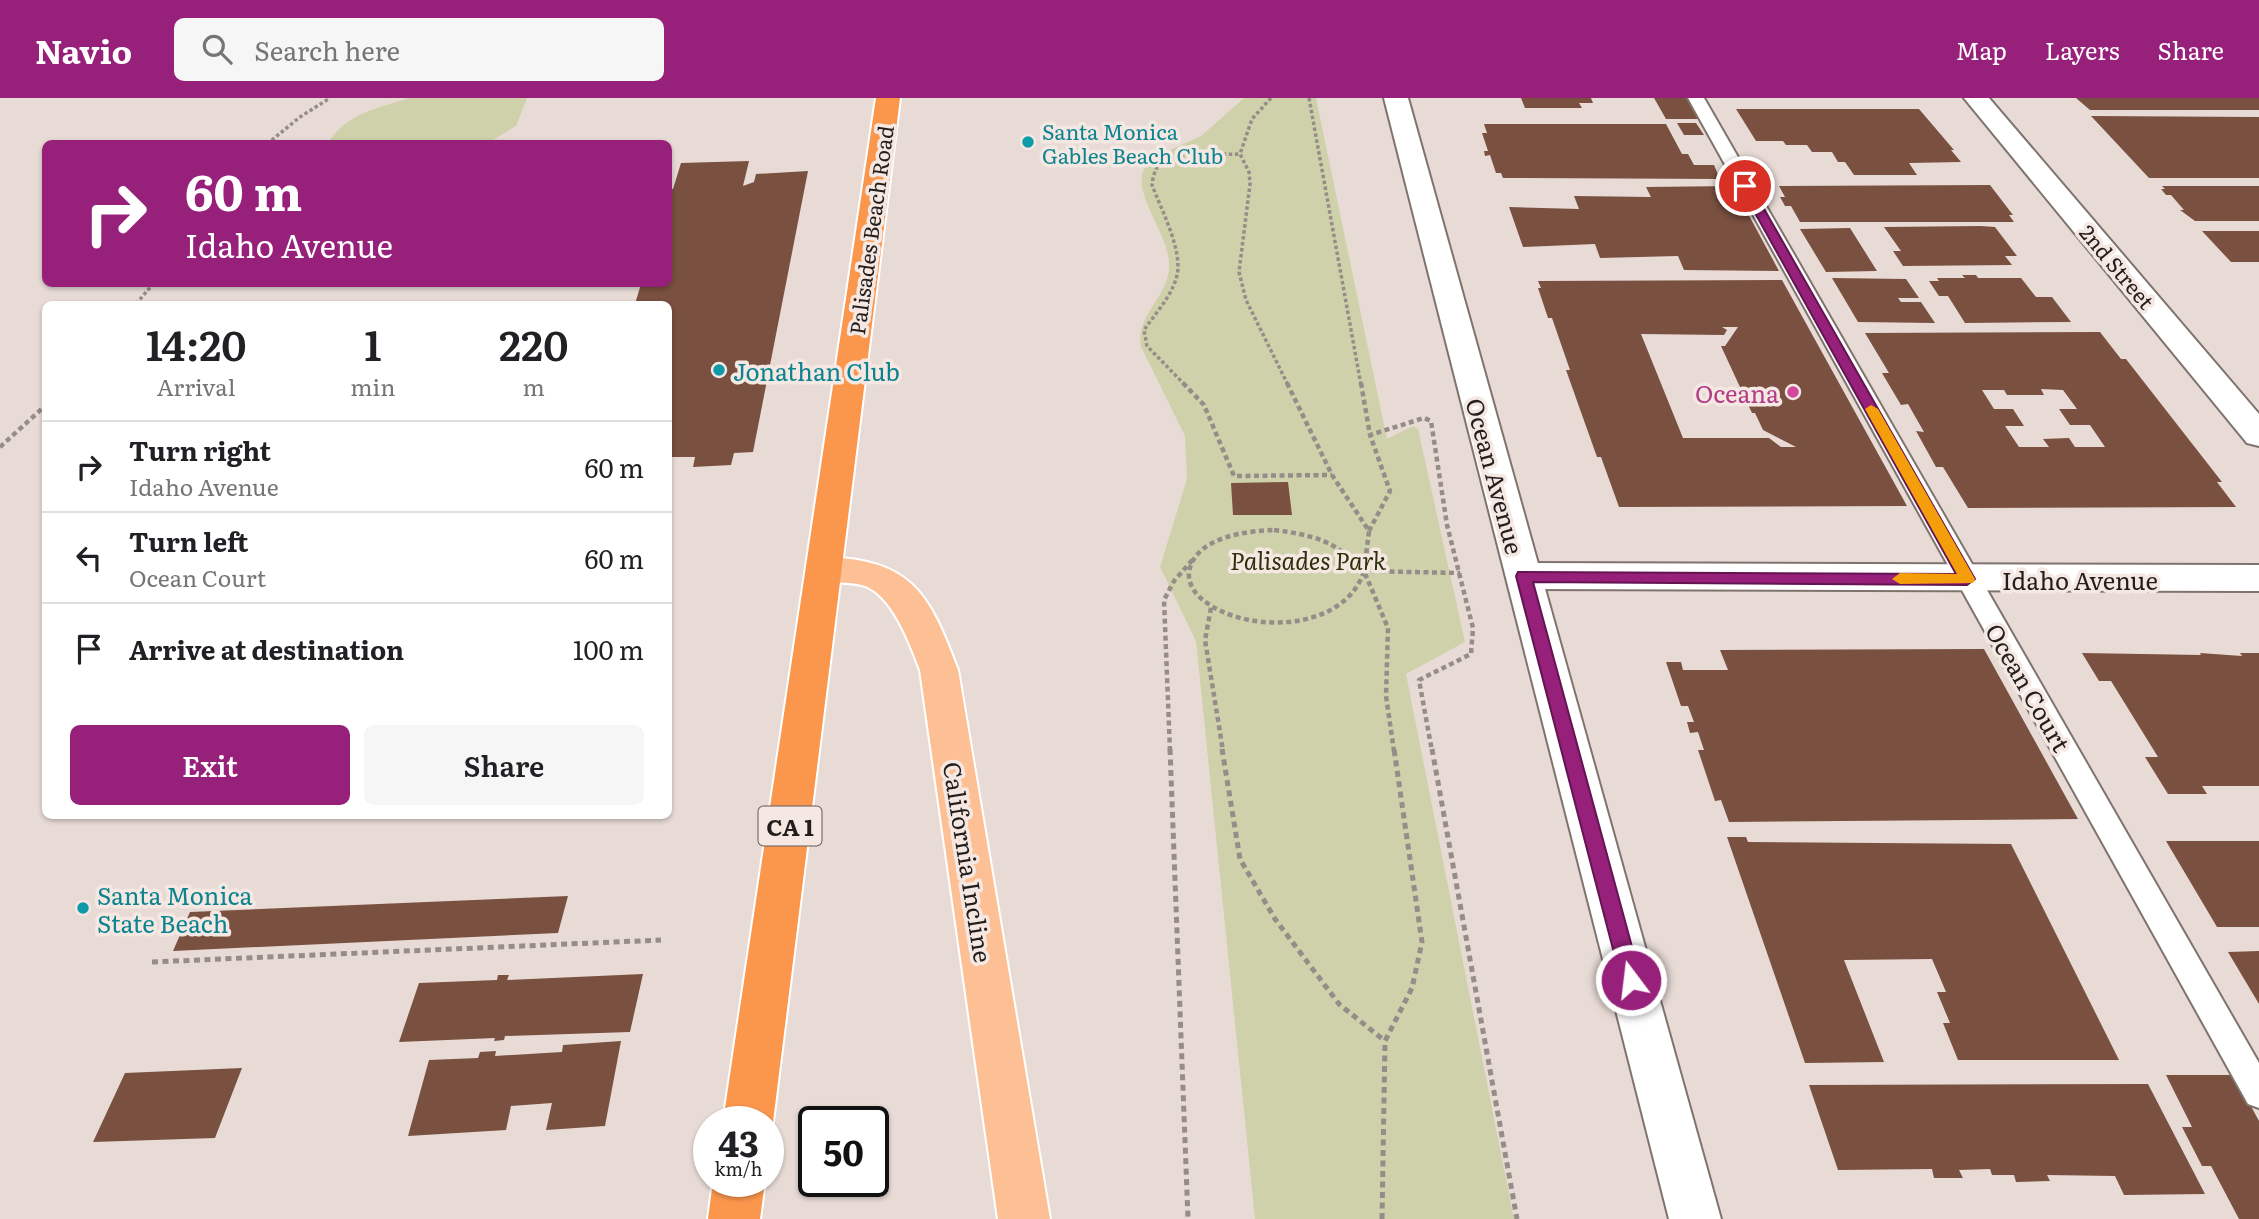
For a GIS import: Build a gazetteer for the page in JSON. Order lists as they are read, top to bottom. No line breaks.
{"streets":{"highway":["Palisades Beach Road","CA 1"],"main road":["California Incline"],"street":["2nd Street","Ocean Avenue","Idaho Avenue"],"lane":["Ocean Court"]},"crossings":[["Palisades Beach Road","CA 1"],["Palisades Beach Road","California Incline"],["Ocean Avenue","Idaho Avenue"],["Idaho Avenue","Ocean Court"],["CA 1","California Incline"]],"parks":["Palisades Park"],"places":["Santa Monica Gables Beach Club","Jonathan Club","Oceana","Santa Monica State Beach"],"page":{"header":"Navio","search":"Search here","nav":["Map","Layers","Share"],"turn":["60 m","Idaho Avenue"],"eta":["14:20","Arrival","1","min","220","m"],"list":[{"name":"Turn right","note":"Idaho Avenue","value":"60 m"},{"name":"Turn left","note":"Ocean Court","value":"60 m"},{"name":"Arrive at destination","value":"100 m"}],"buttons":["Exit","Share"],"speed":"43 km/h","limit":"50"}}
